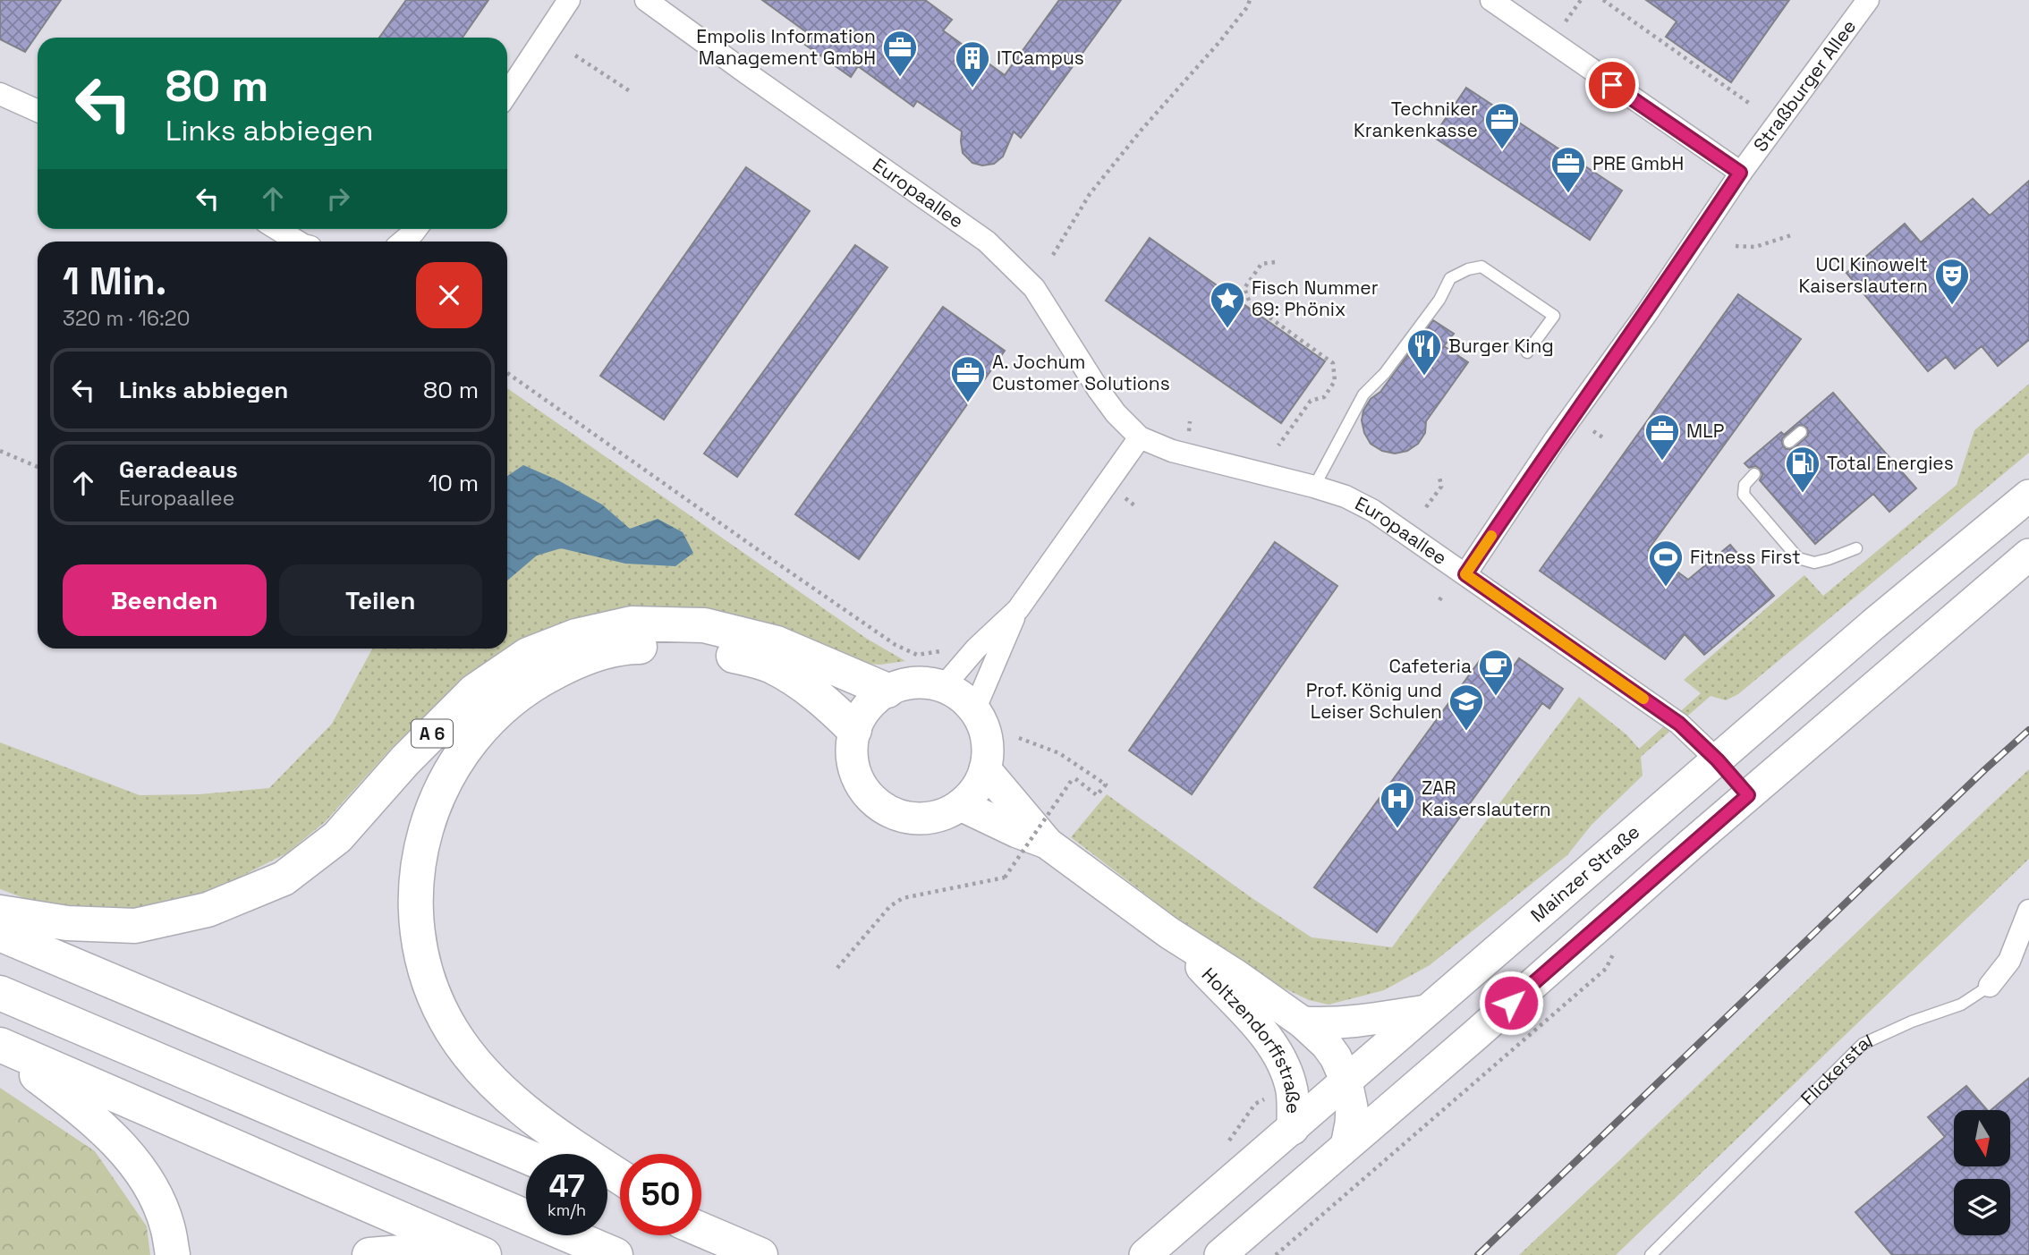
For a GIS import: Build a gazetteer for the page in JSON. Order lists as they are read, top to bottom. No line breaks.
{"streets":{"highway":["A 6"],"main road":["Mainzer Straße","Holtzendorffstraße"],"street":["Straßburger Allee","Europaallee","Flickerstal"]},"crossings":[["Straßburger Allee","Europaallee"],["Europaallee","Mainzer Straße"],["A 6","Holtzendorffstraße"],["Mainzer Straße","Holtzendorffstraße"]],"places":{"office":["Empolis Information Management GmbH","Techniker Krankenkasse","PRE GmbH","A. Jochum Customer Solutions","MLP"],"building":["ITCampus"],"theatre":["UCI Kinowelt Kaiserslautern"],"place":["Fisch Nummer 69: Phönix"],"restaurant":["Burger King"],"fuel station":["Total Energies"],"sports":["Fitness First"],"cafe":["Cafeteria"],"school or university":["Prof. König und Leiser Schulen"],"hospital":["ZAR Kaiserslautern"]},"north":"bottom","page":{"turn":["80 m","Links abbiegen"],"heading":["1 Min.","320 m · 16:20"],"list":[{"name":"Links abbiegen","value":"80 m"},{"name":"Geradeaus","note":"Europaallee","value":"10 m"}],"buttons":["Beenden","Teilen"],"speed":"47 km/h","limit":"50"}}
